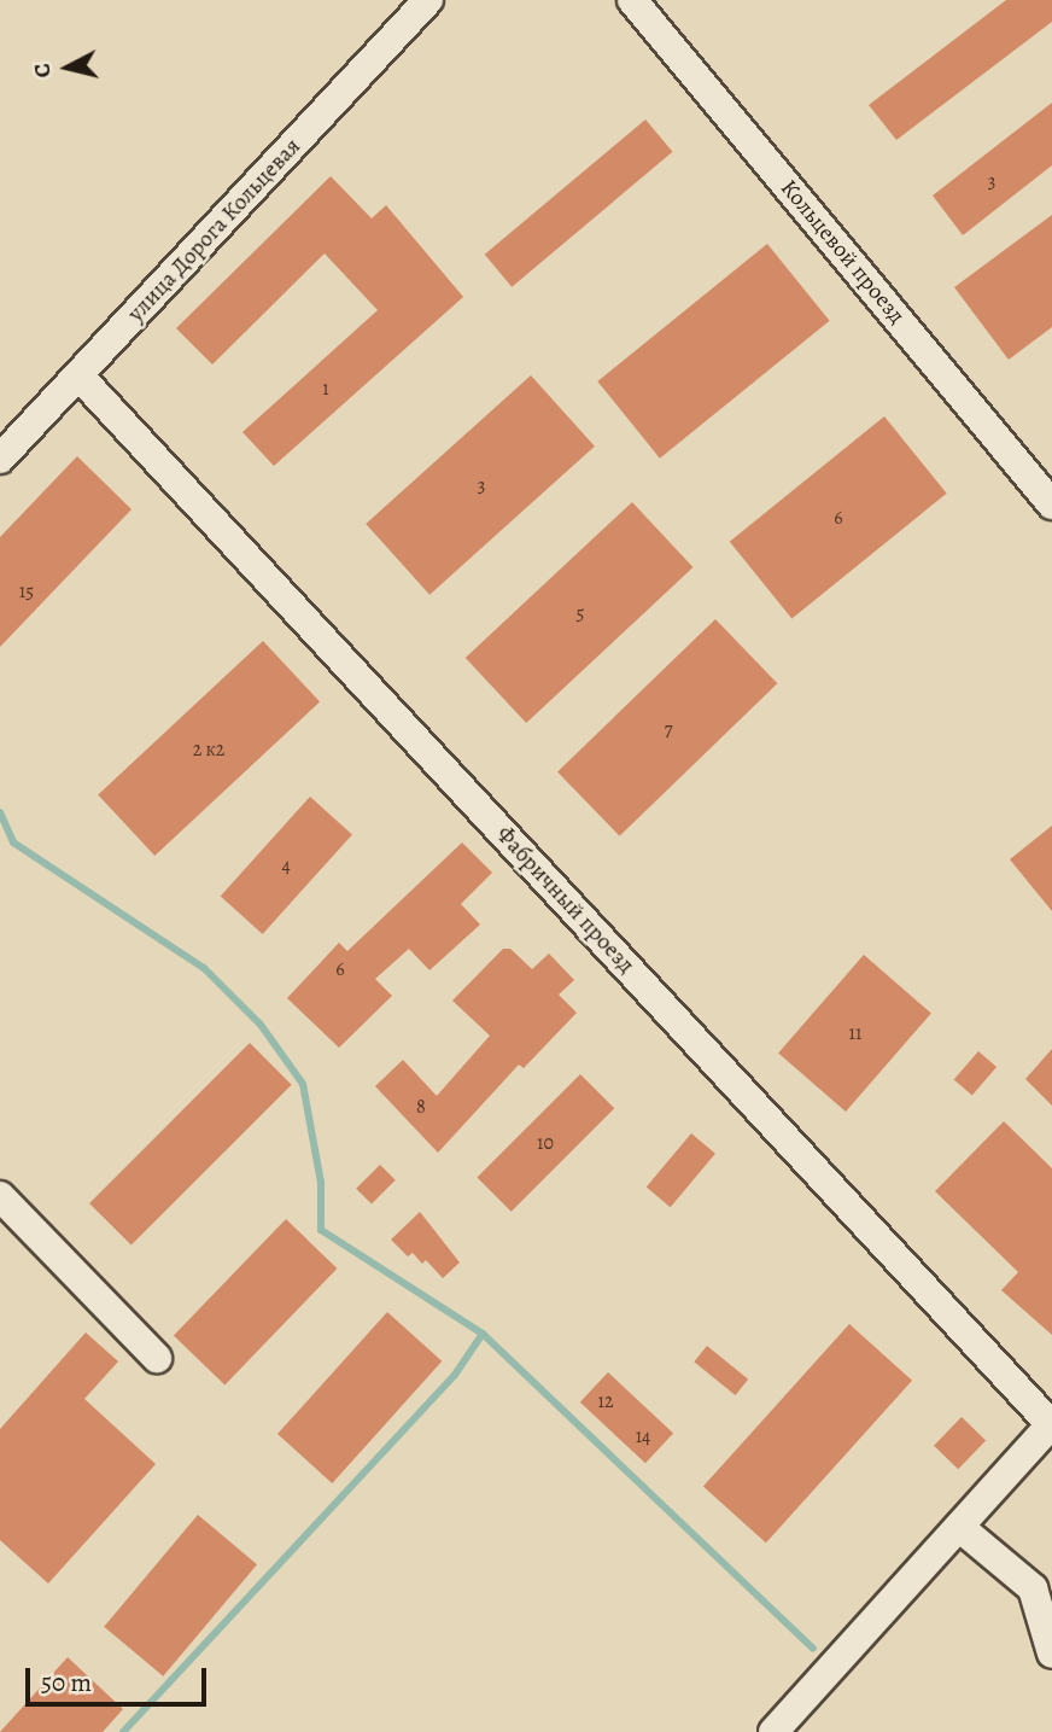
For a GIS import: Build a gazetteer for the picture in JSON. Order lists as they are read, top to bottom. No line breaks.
{"streets":{"street":["улица Дорога Кольцевая","Кольцевой проезд","Фабричный проезд"]},"crossings":[["улица Дорога Кольцевая","Фабричный проезд"]],"house_numbers":["3","1","3","6","15","5","7","2 к2","4","6","11","8","10","12","14"],"scale_bar":"50 m","north":"left"}
